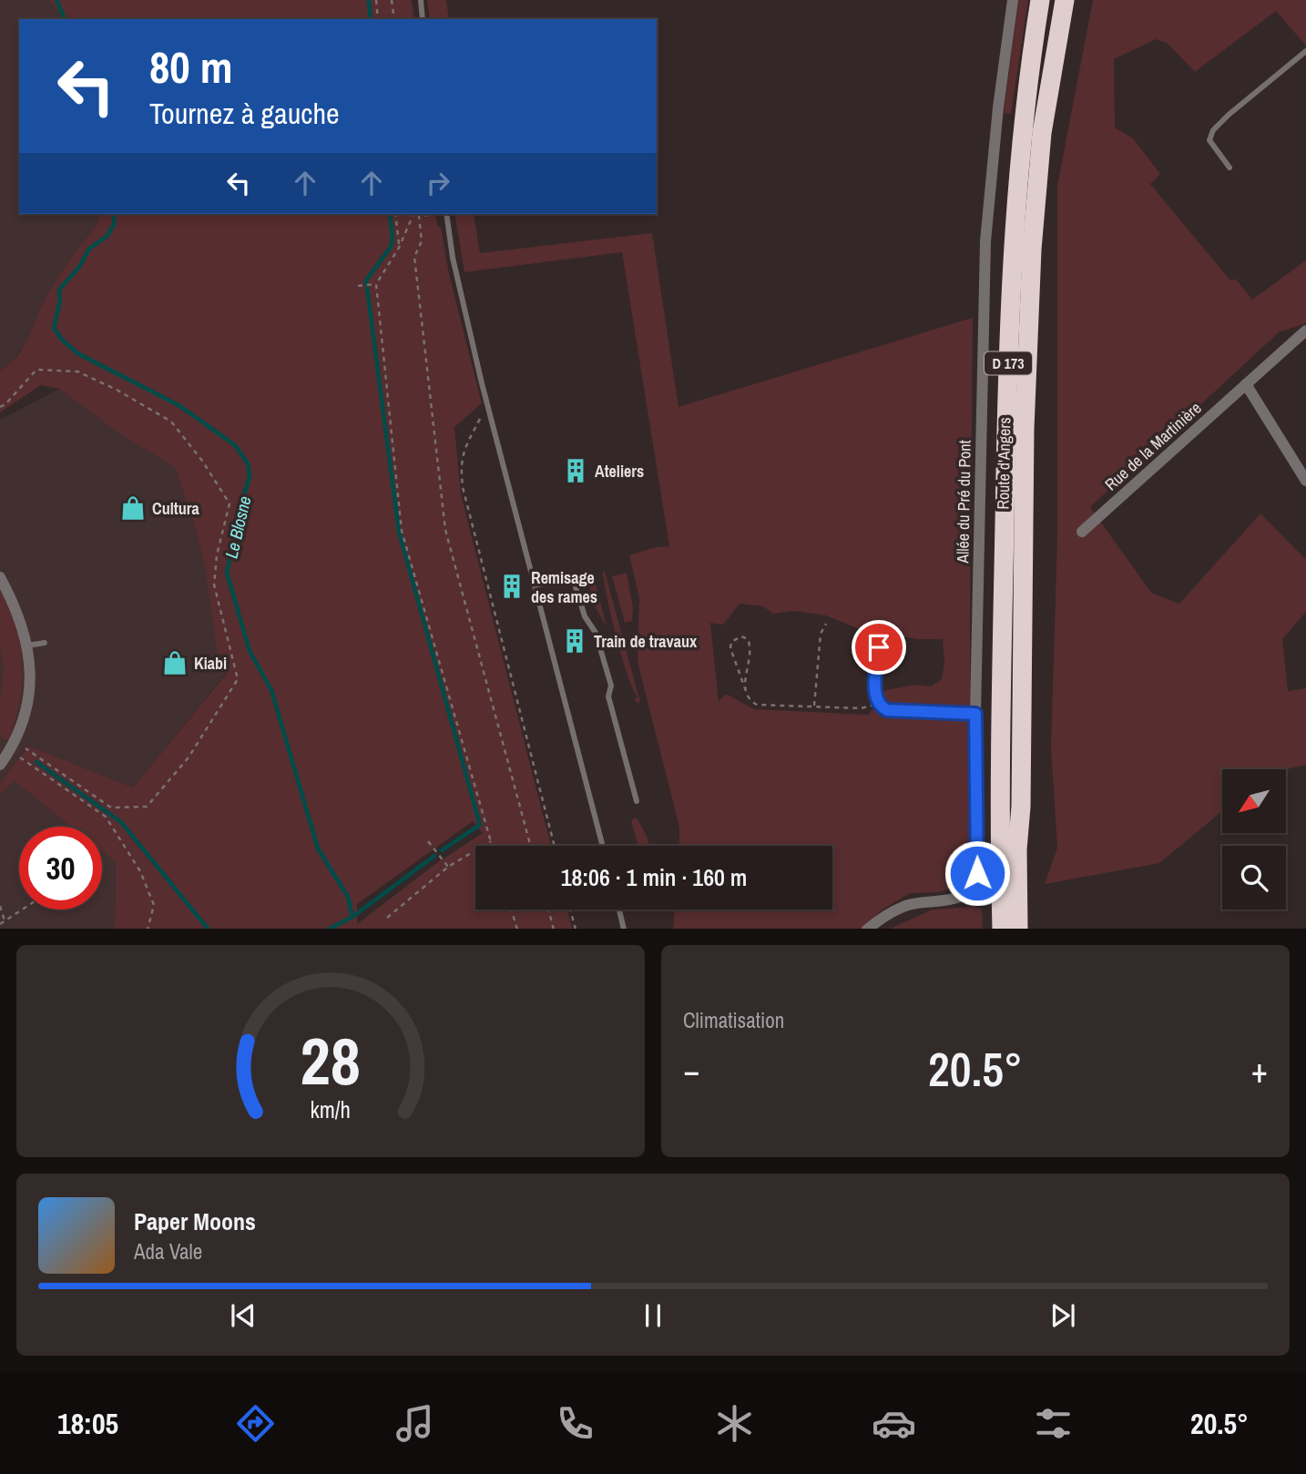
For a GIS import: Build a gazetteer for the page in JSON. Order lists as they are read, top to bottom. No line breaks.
{"streets":{"highway":["D 173","Route d'Angers"],"street":["Rue de la Martinière","Allée du Pré du Pont"]},"water":["Le Blosne"],"places":{"building":["Ateliers","Remisage des rames","Train de travaux"],"shop":["Cultura","Kiabi"]},"north":"bottom left","page":{"turn":["80 m","Tournez à gauche"],"limit":"30","trip":"18:06 · 1 min · 160 m","tile":"Climatisation","heat":["−","20.5°","+"],"song":["Paper Moons","Ada Vale"],"tabs":["18:05","20.5°"],"gauge":["28","km/h"]}}
